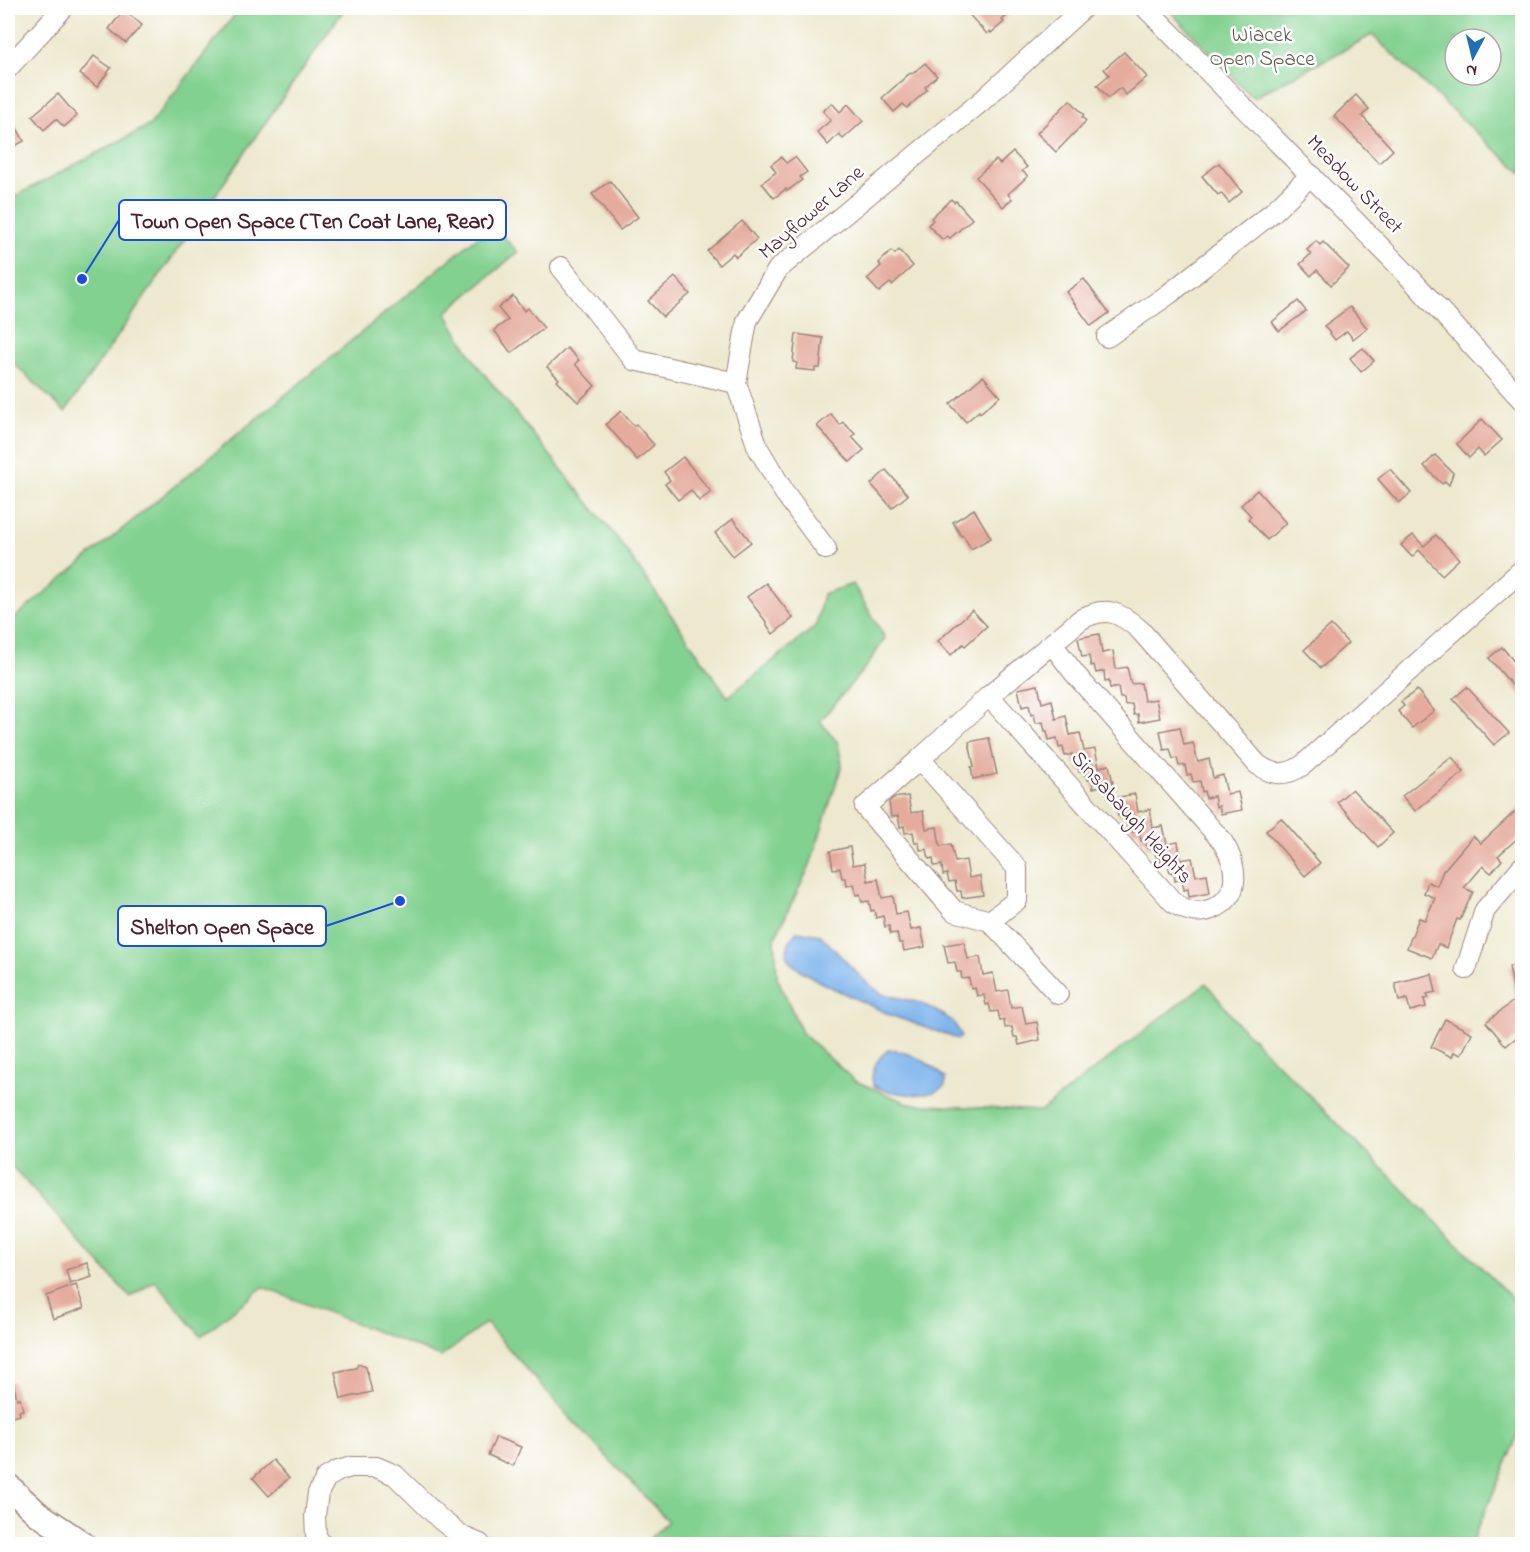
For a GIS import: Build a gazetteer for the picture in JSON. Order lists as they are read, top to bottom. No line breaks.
{"streets":{"street":["Meadow Street","Mayflower Lane","Sinsabaugh Heights"]},"parks":["Wiacek Open Space"],"places":["Town Open Space (Ten Coat Lane, Rear)","Shelton Open Space"],"north":"bottom"}
